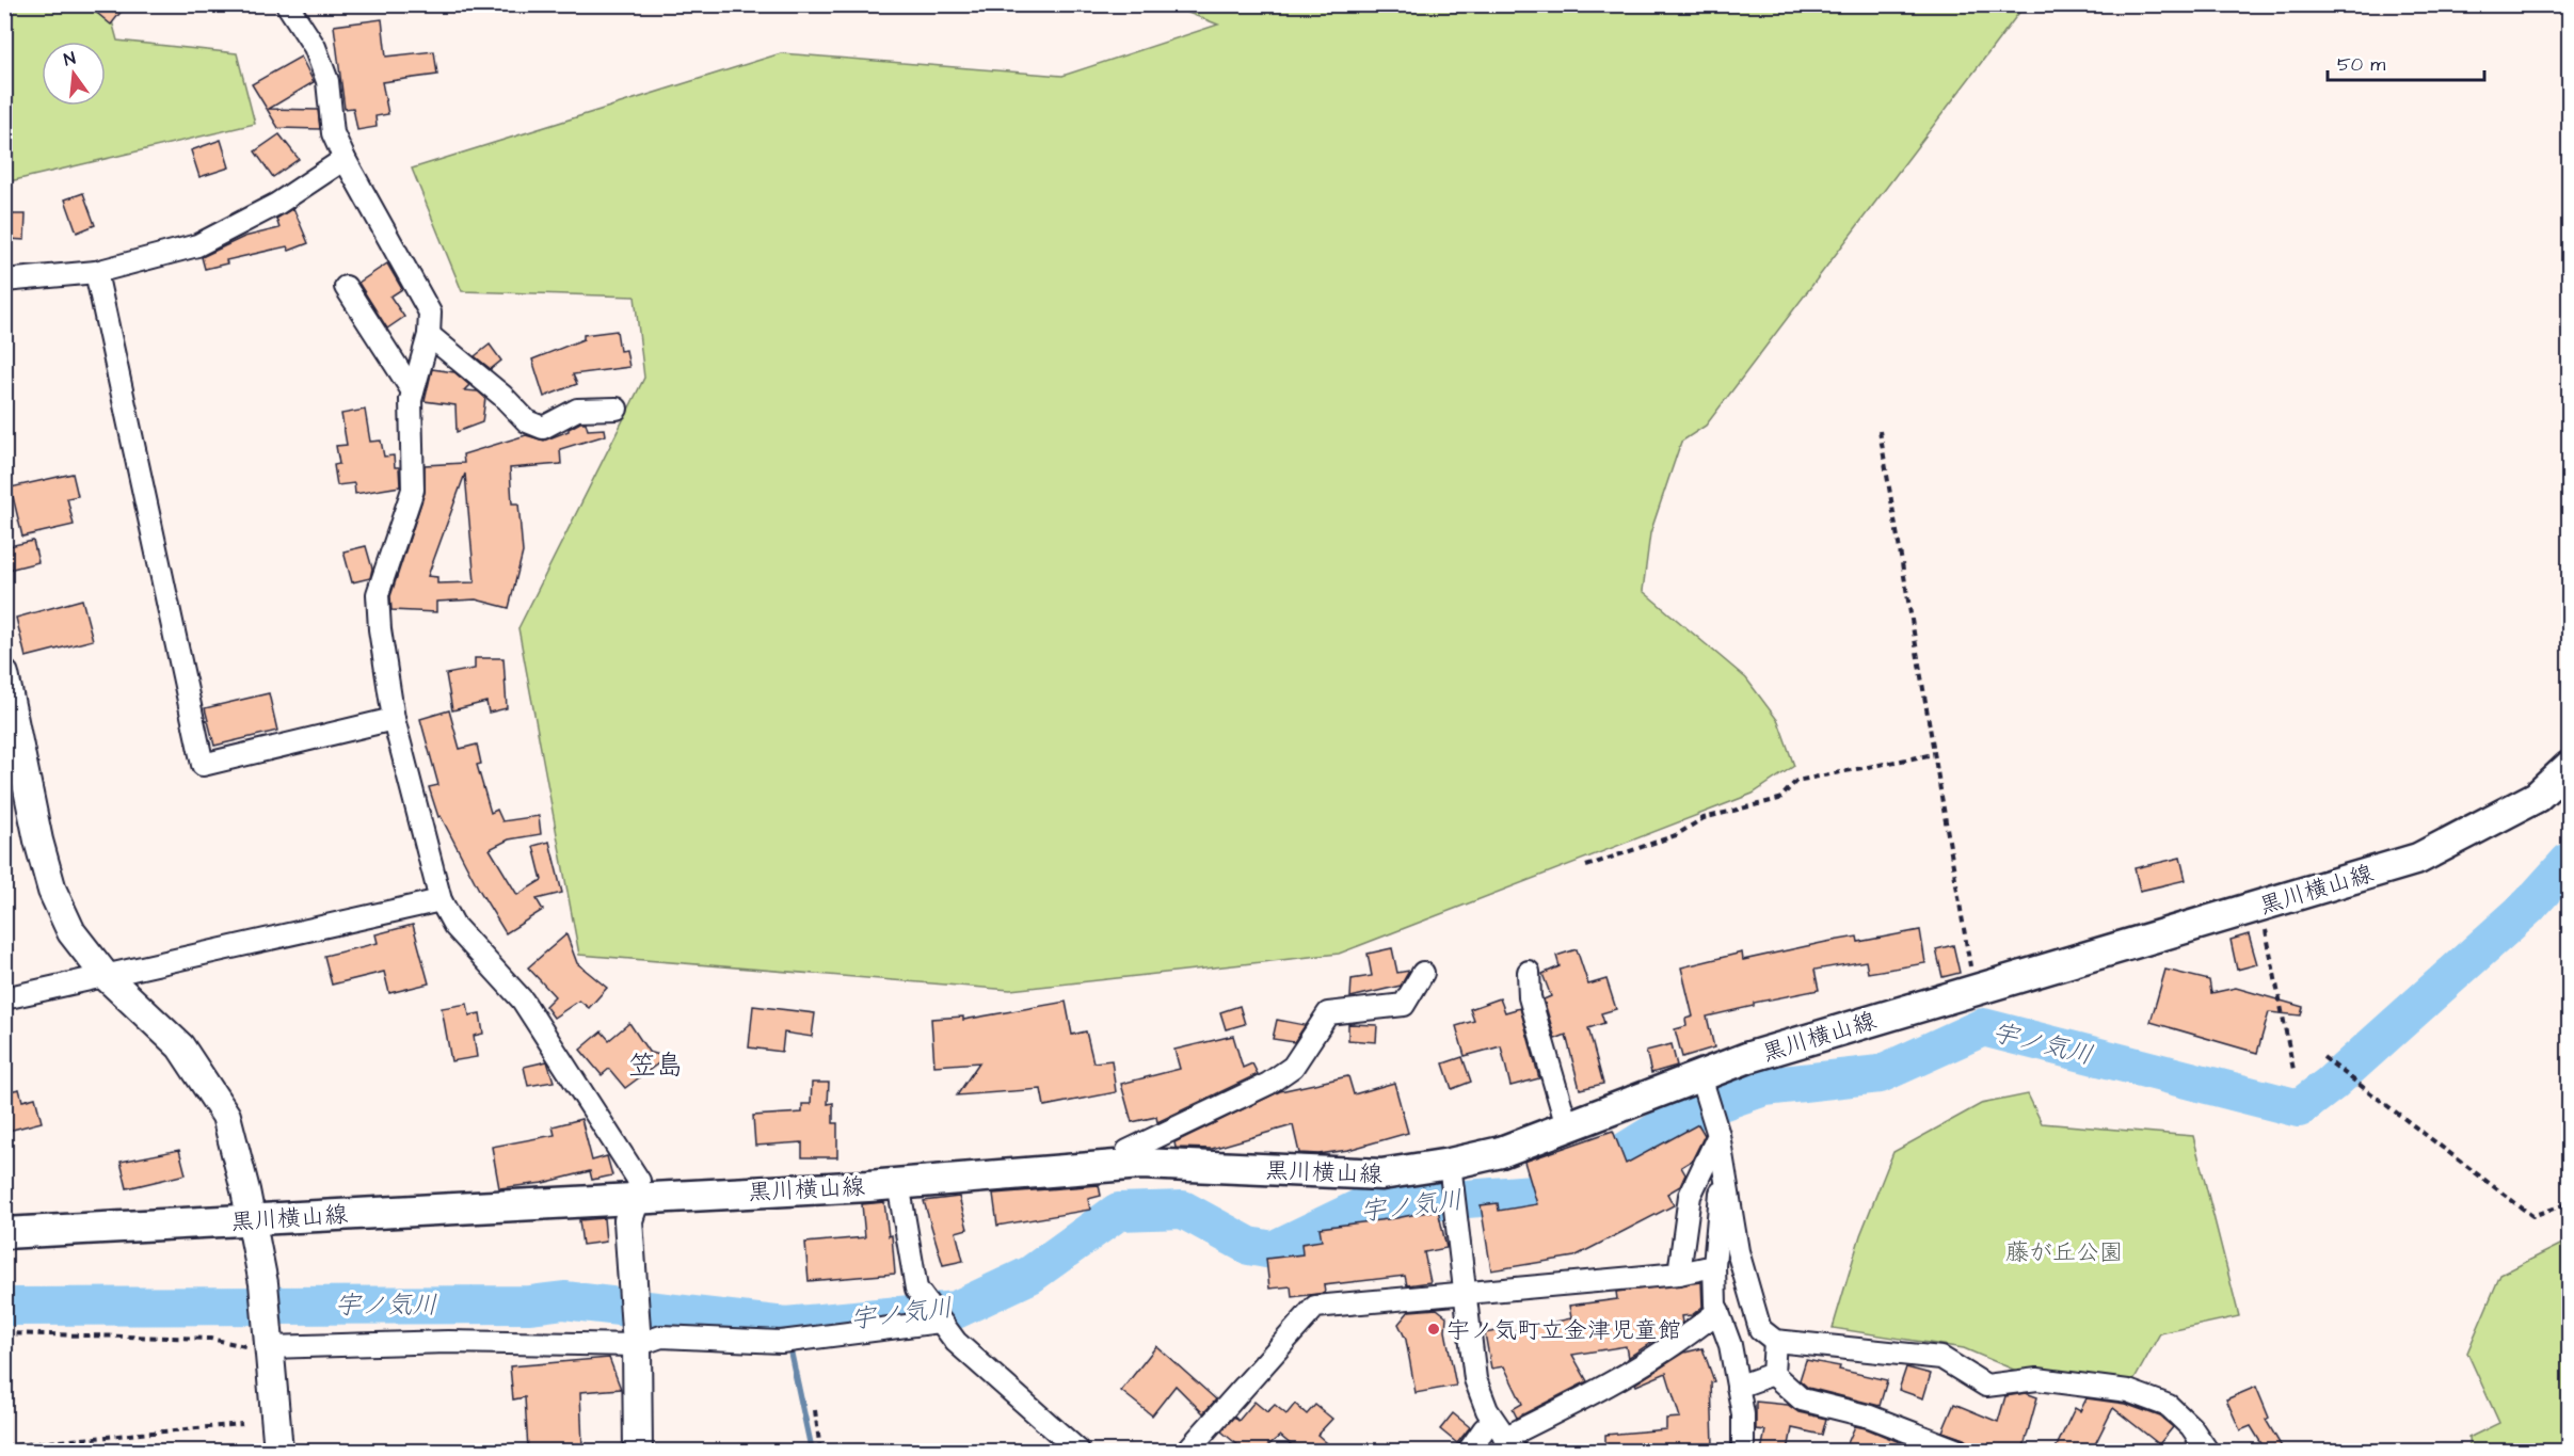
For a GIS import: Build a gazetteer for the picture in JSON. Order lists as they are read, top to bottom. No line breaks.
{"streets":{"main road":["黒川横山線"]},"districts":["笠島"],"water":["宇ノ気川"],"parks":["藤が丘公園"],"places":["宇ノ気町立金津児童館"],"scale_bar":"50 m","north":"top"}
